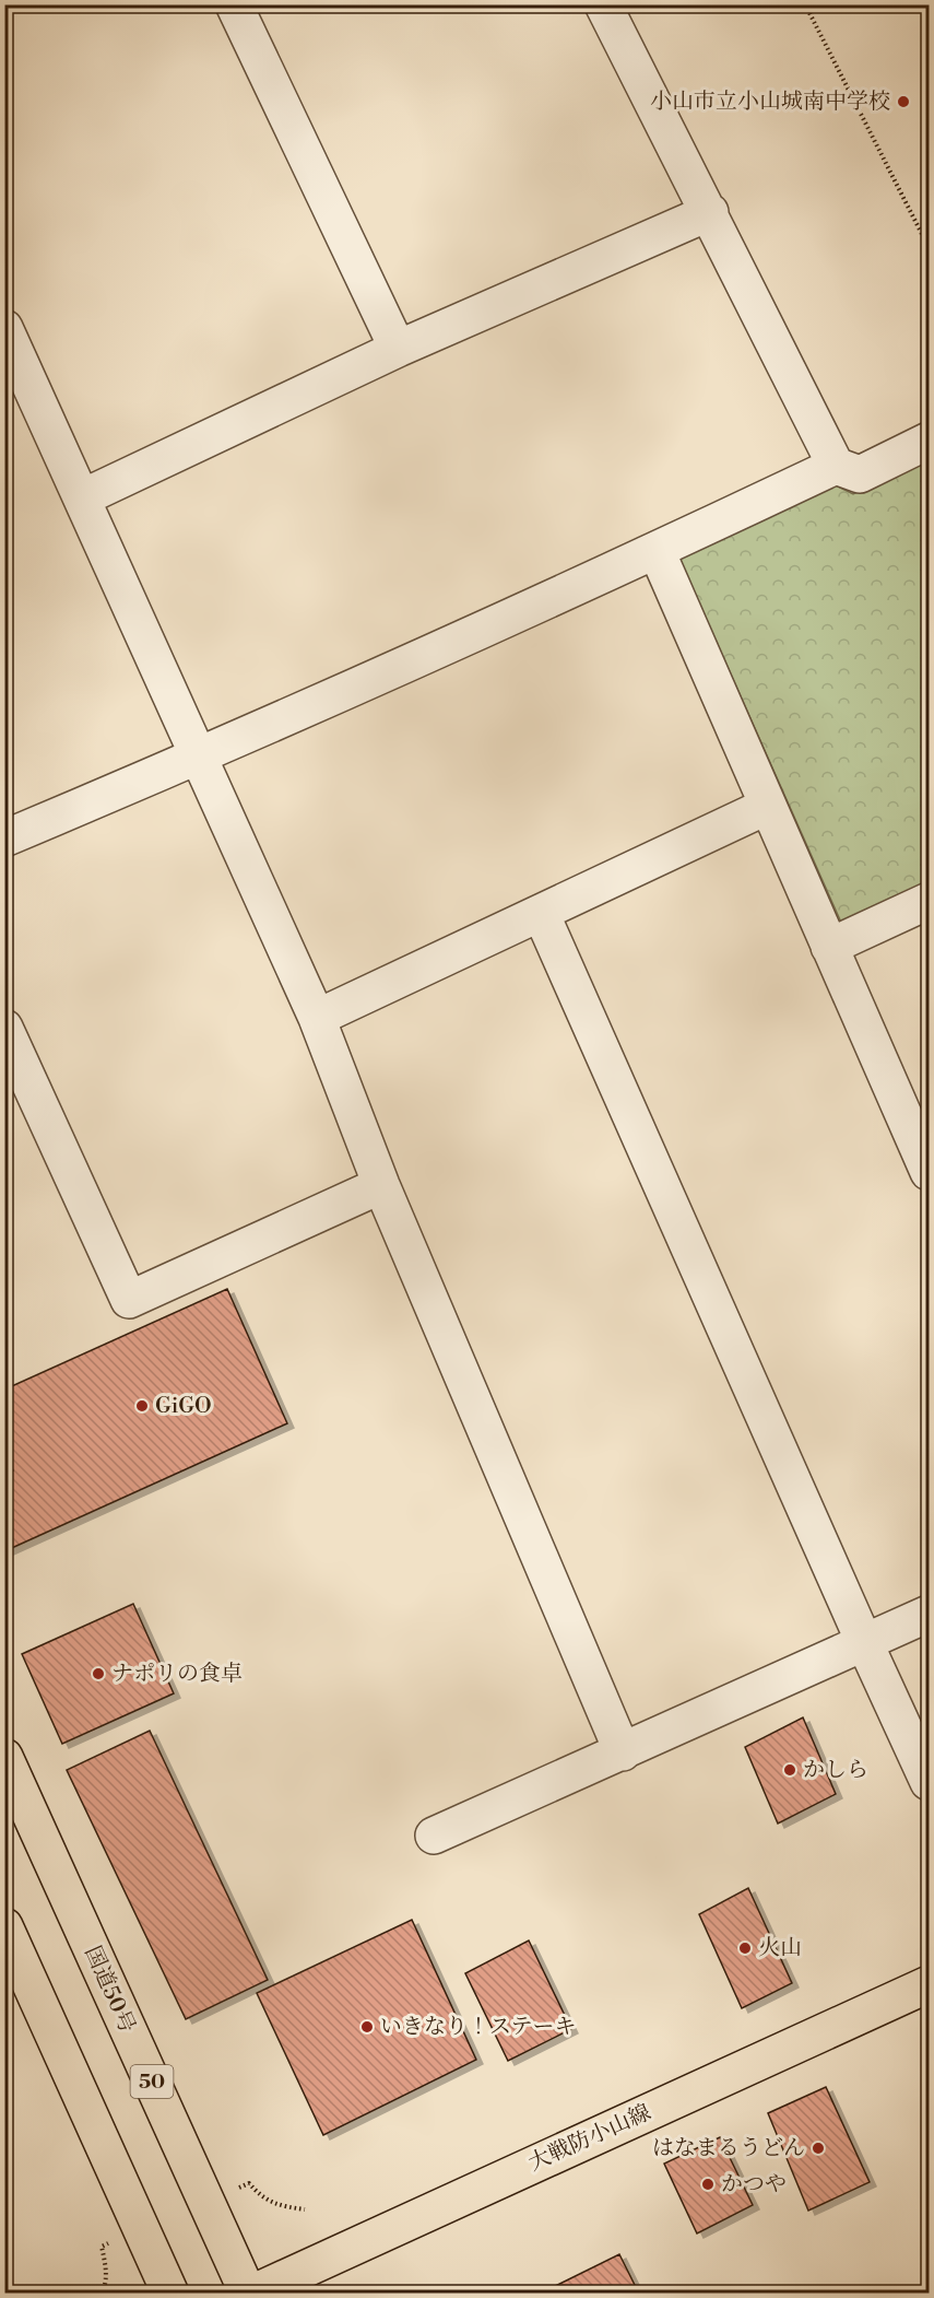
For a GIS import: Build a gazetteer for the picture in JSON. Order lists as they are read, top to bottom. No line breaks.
{"streets":{"main road":["国道50号","50","大戦防小山線"]},"crossings":[["国道50号","大戦防小山線"]],"places":["小山市立小山城南中学校","GiGO","ナポリの食卓","かしら","火山","いきなり！ステーキ","はなまるうどん","かつや"]}
